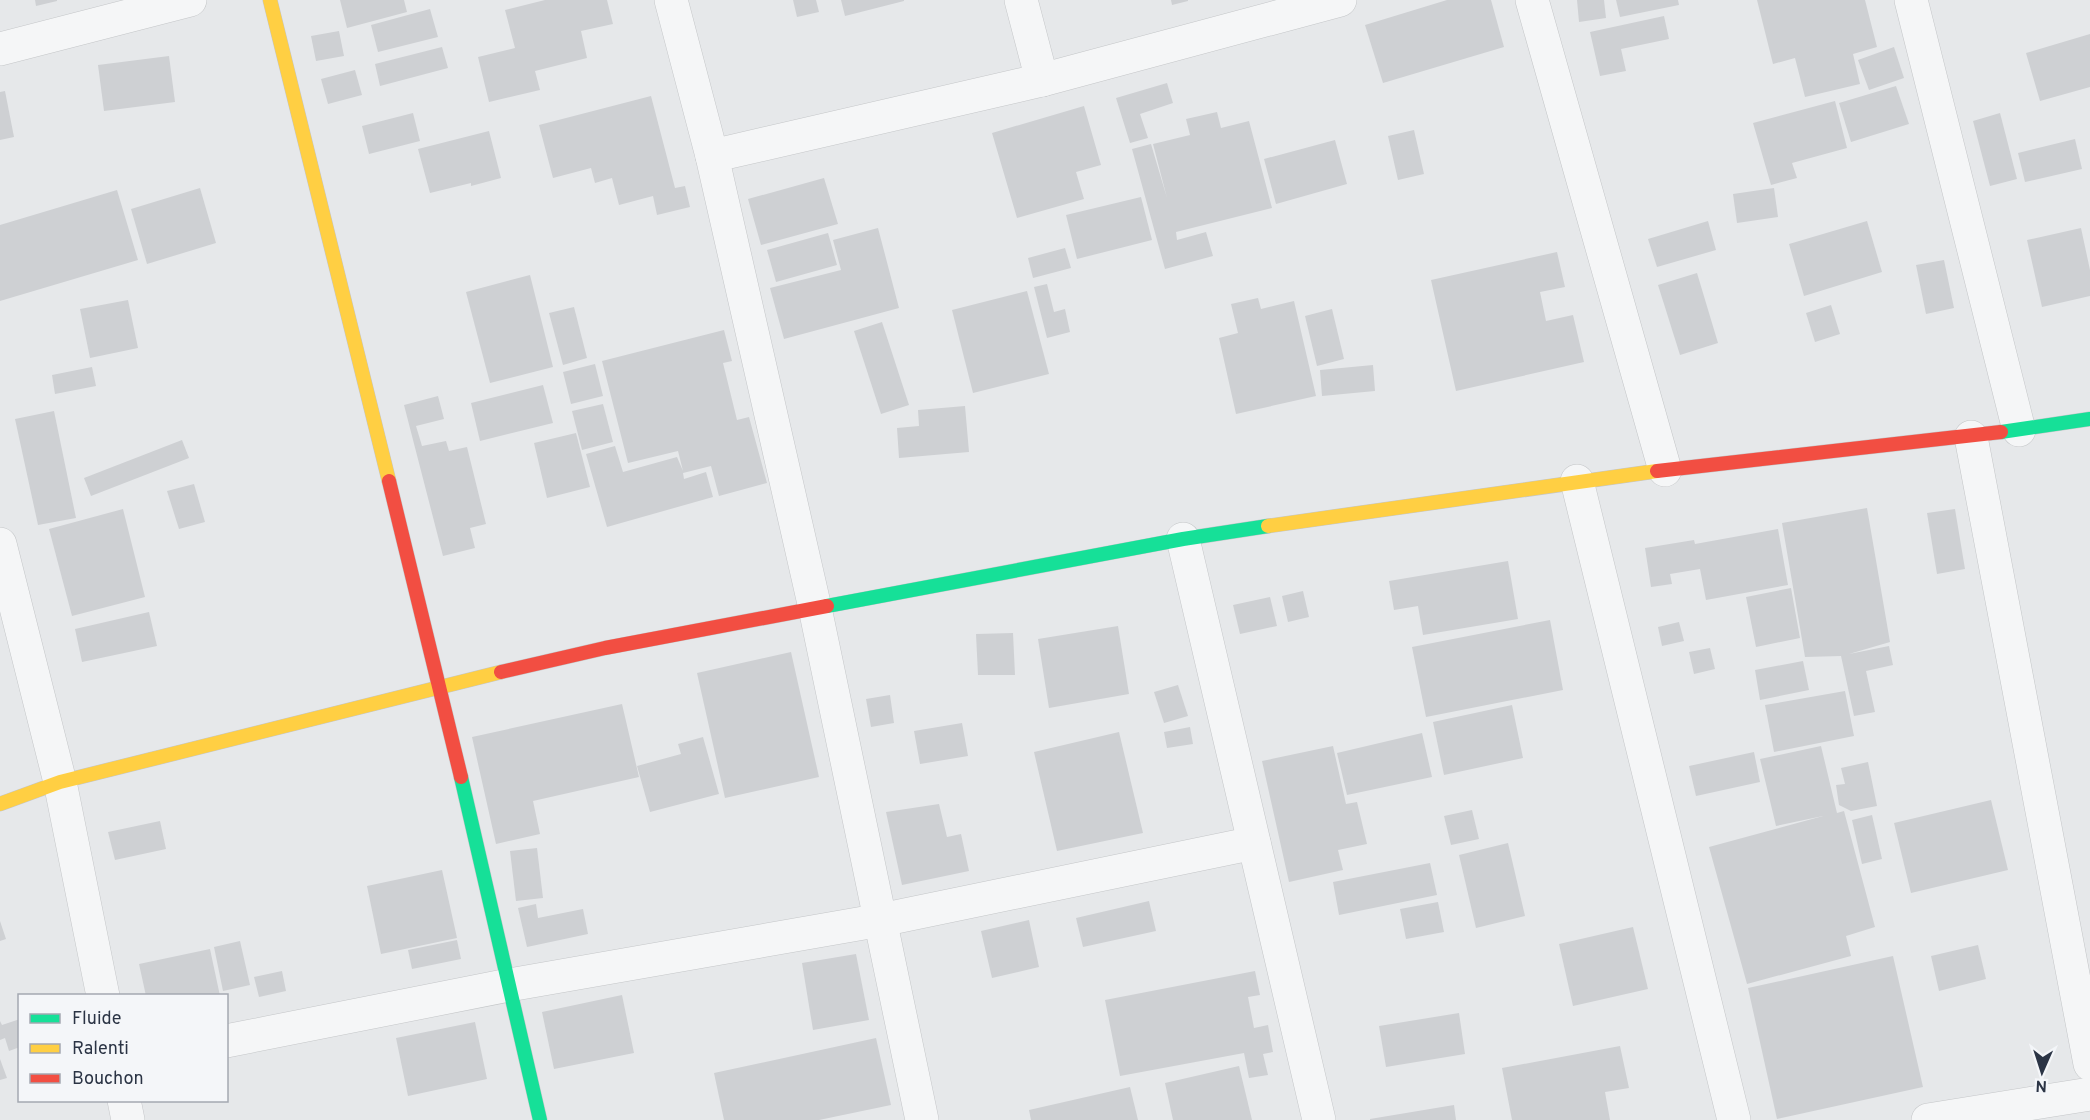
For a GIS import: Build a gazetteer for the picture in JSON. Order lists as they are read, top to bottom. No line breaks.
{"legend":["Fluide","Ralenti","Bouchon"],"north":"bottom"}
